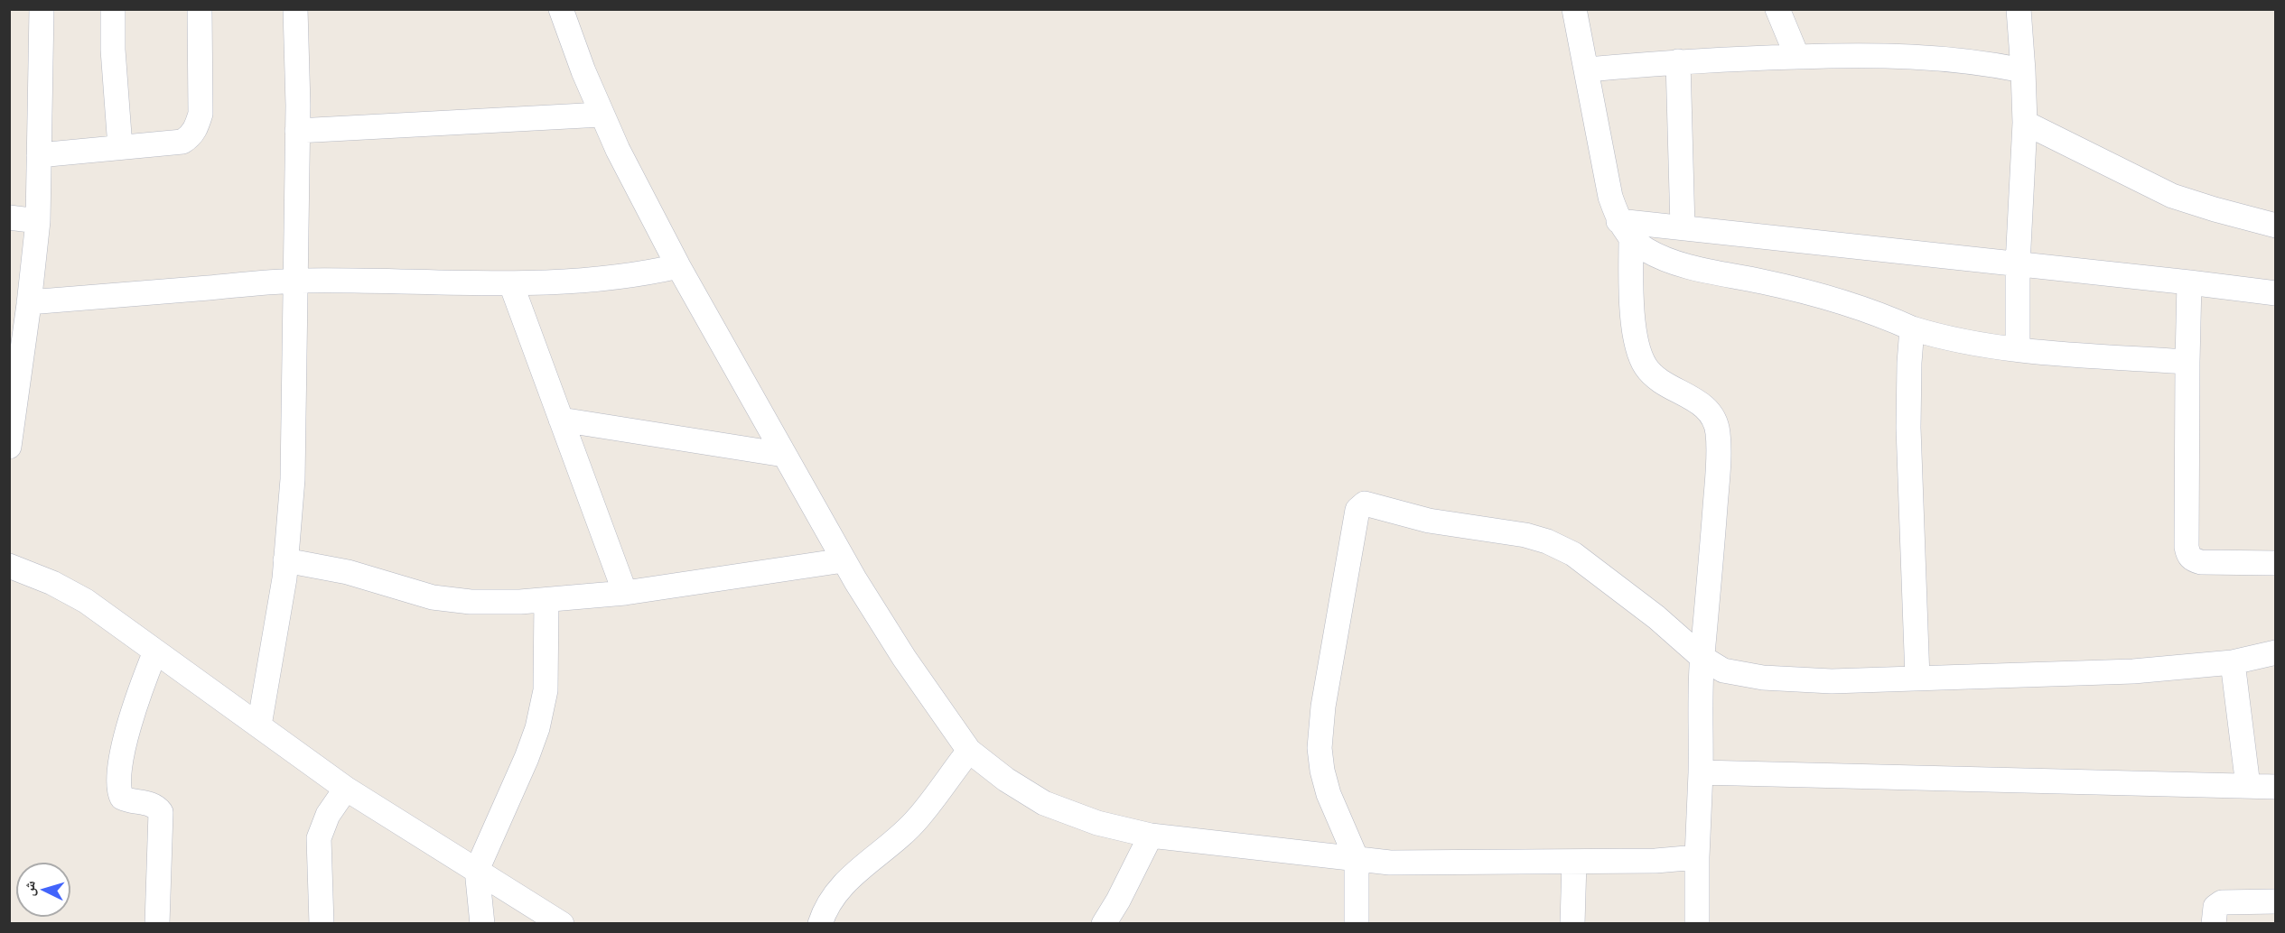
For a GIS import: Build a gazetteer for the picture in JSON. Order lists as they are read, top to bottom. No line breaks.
{"north":"left"}
